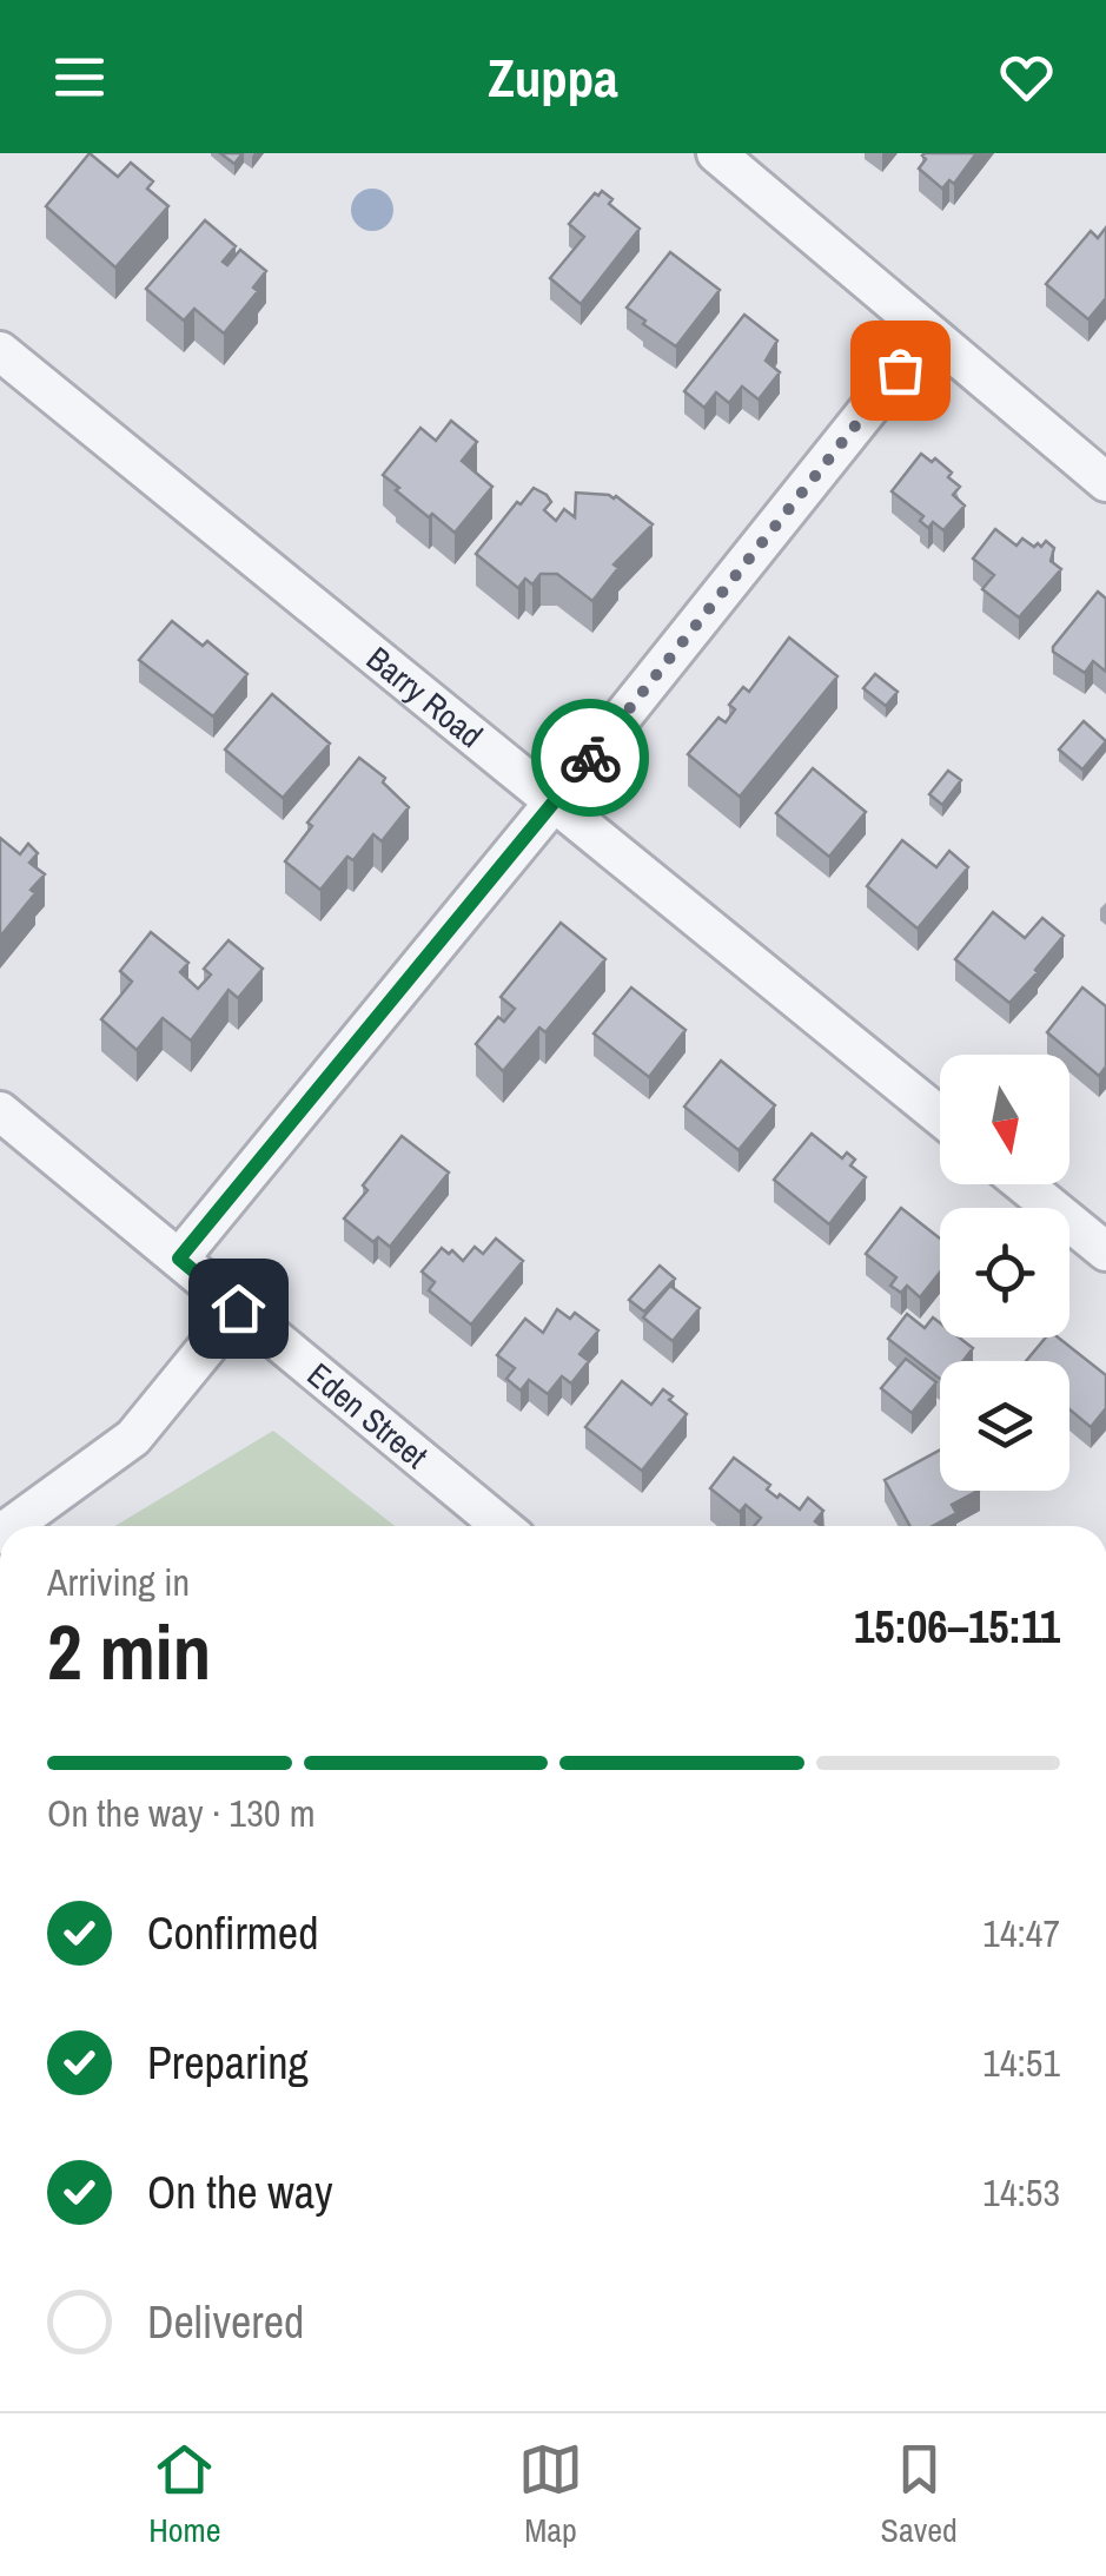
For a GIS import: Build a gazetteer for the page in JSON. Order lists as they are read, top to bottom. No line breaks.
{"streets":{"street":["Barry Road","Eden Street"]},"north":"bottom","page":{"header":"Zuppa","heading":["2 min","Arriving in","15:06–15:11"],"bar":"On the way · 130 m","list":[["Confirmed","14:47"],["Preparing","14:51"],["On the way","14:53"],"Delivered"],"tabs":["Home","Map","Saved"]}}
